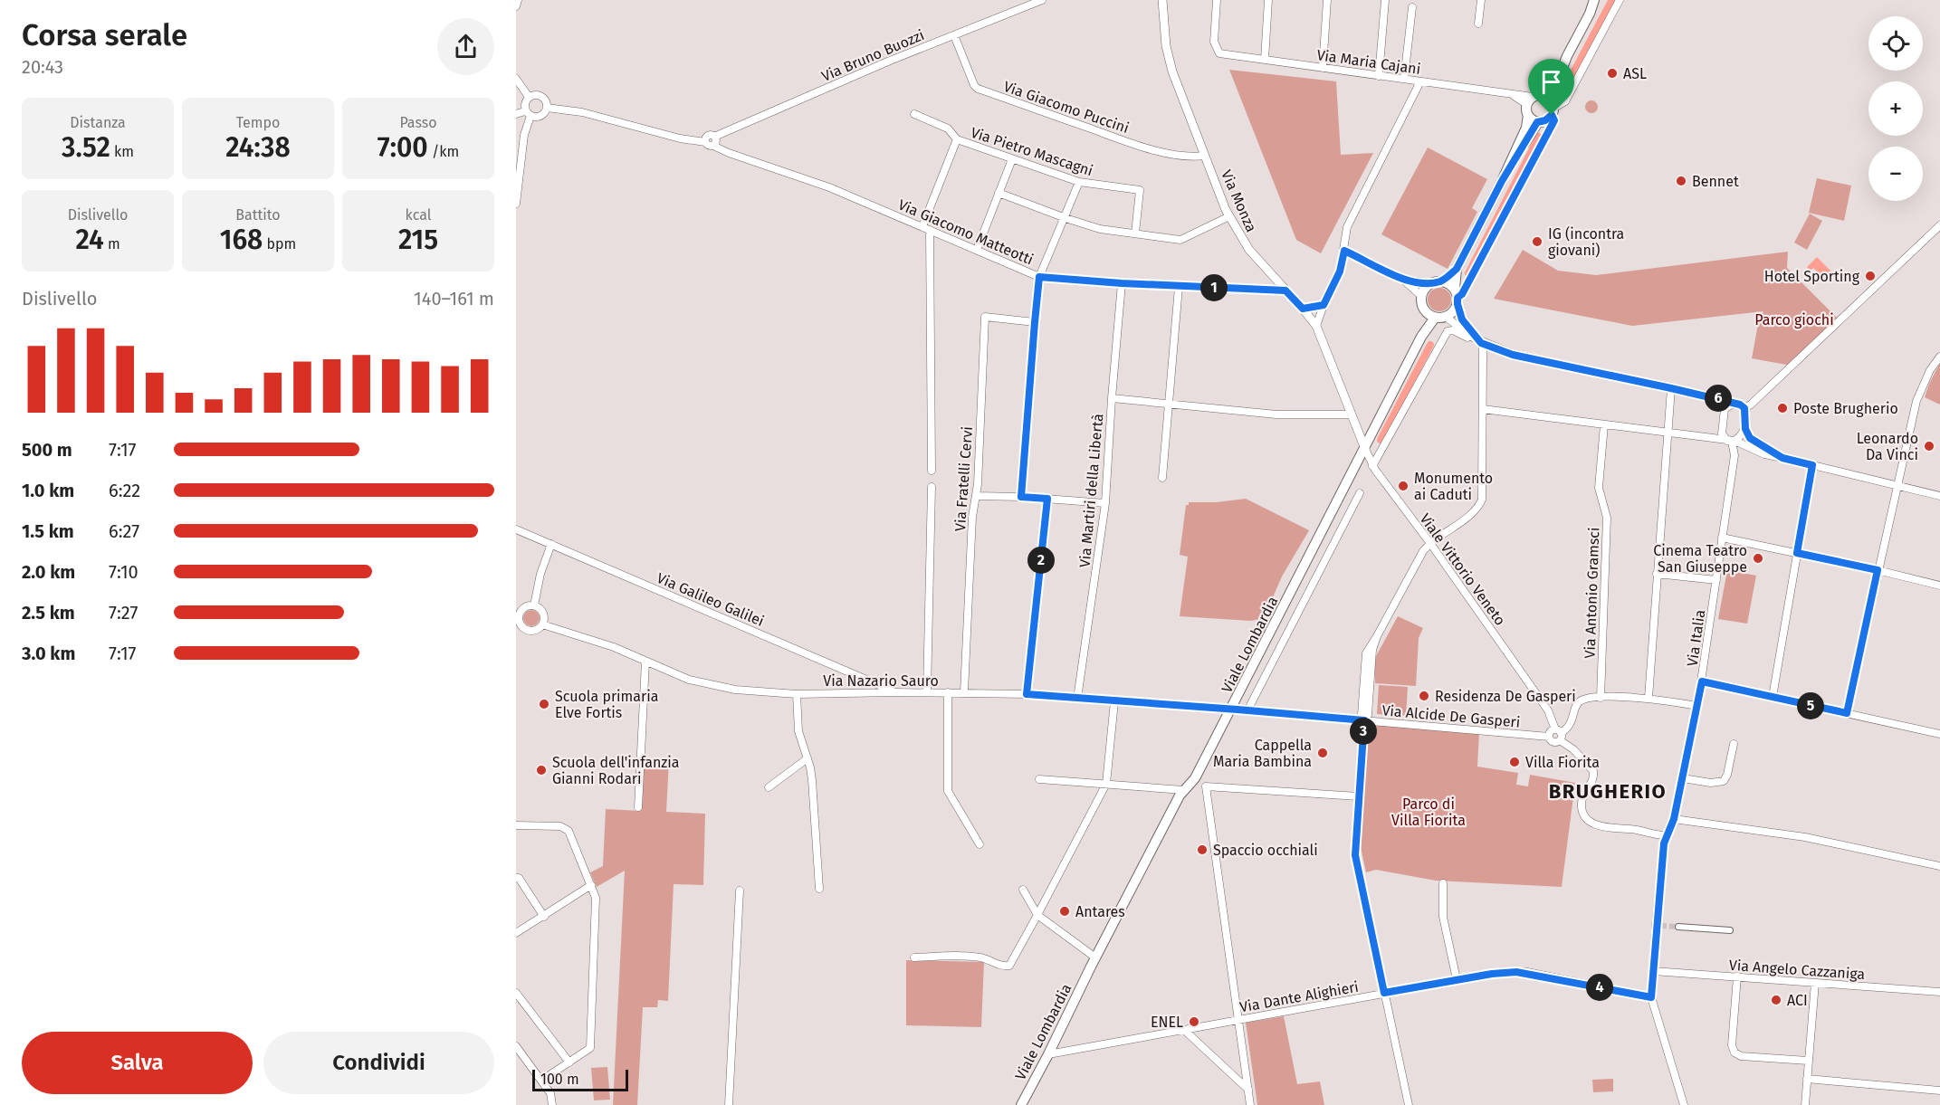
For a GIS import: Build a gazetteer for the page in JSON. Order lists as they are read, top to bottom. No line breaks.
{"streets":{"main road":["Viale Lombardia"],"street":["Via Bruno Buozzi","Via Maria Cajani","Via Giacomo Puccini","Via Pietro Mascagni","Via Monza","Via Giacomo Matteotti","Via Fratelli Cervi","Via Martiri della Libertà","Viale Vittorio Veneto","Via Antonio Gramsci","Via Galileo Galilei","Via Italia","Via Nazario Sauro","Via Alcide De Gasperi","Via Angelo Cazzaniga","Via Dante Alighieri"]},"crossings":[["Via Bruno Buozzi","Via Giacomo Puccini"],["Via Bruno Buozzi","Via Giacomo Matteotti"],["Via Giacomo Puccini","Via Monza"],["Via Monza","Via Giacomo Matteotti"],["Via Monza","Viale Vittorio Veneto"],["Via Monza","Viale Lombardia"],["Via Giacomo Matteotti","Via Martiri della Libertà"],["Via Fratelli Cervi","Via Nazario Sauro"],["Via Martiri della Libertà","Via Nazario Sauro"],["Viale Vittorio Veneto","Viale Lombardia"],["Viale Vittorio Veneto","Via Alcide De Gasperi"],["Via Galileo Galilei","Via Nazario Sauro"],["Via Italia","Via Alcide De Gasperi"],["Via Italia","Via Angelo Cazzaniga"],["Via Italia","Via Dante Alighieri"],["Viale Lombardia","Via Nazario Sauro"],["Viale Lombardia","Via Alcide De Gasperi"],["Viale Lombardia","Via Dante Alighieri"],["Via Nazario Sauro","Via Alcide De Gasperi"]],"districts":["BRUGHERIO"],"parks":["Parco giochi","Parco di Villa Fiorita"],"places":["ASL","Bennet","IG (incontra giovani)","Hotel Sporting","Poste Brugherio","Leonardo Da Vinci","Monumento ai Caduti","Cinema Teatro San Giuseppe","Residenza De Gasperi","Scuola primaria Elve Fortis","Cappella Maria Bambina","Villa Fiorita","Scuola dell'infanzia Gianni Rodari","Spaccio occhiali","Antares","ACI","ENEL"],"scale_bar":"100 m","page":{"heading":["Corsa serale","20:43"],"map_buttons":["+","−"],"stats":[["Distanza","3.52 km"],["Tempo","24:38"],["Passo","7:00 /km"],["Dislivello","24 m"],["Battito","168 bpm"],["kcal","215"]],"pins":["1","6","2","5","3","4"],"chart":["Dislivello","140–161 m"],"list":[{"name":"500 m","note":"7:17"},{"name":"1.0 km","note":"6:22"},{"name":"1.5 km","note":"6:27"},{"name":"2.0 km","note":"7:10"},{"name":"2.5 km","note":"7:27"},{"name":"3.0 km","note":"7:17"}],"buttons":["Salva","Condividi"],"scale":"100 m"}}
